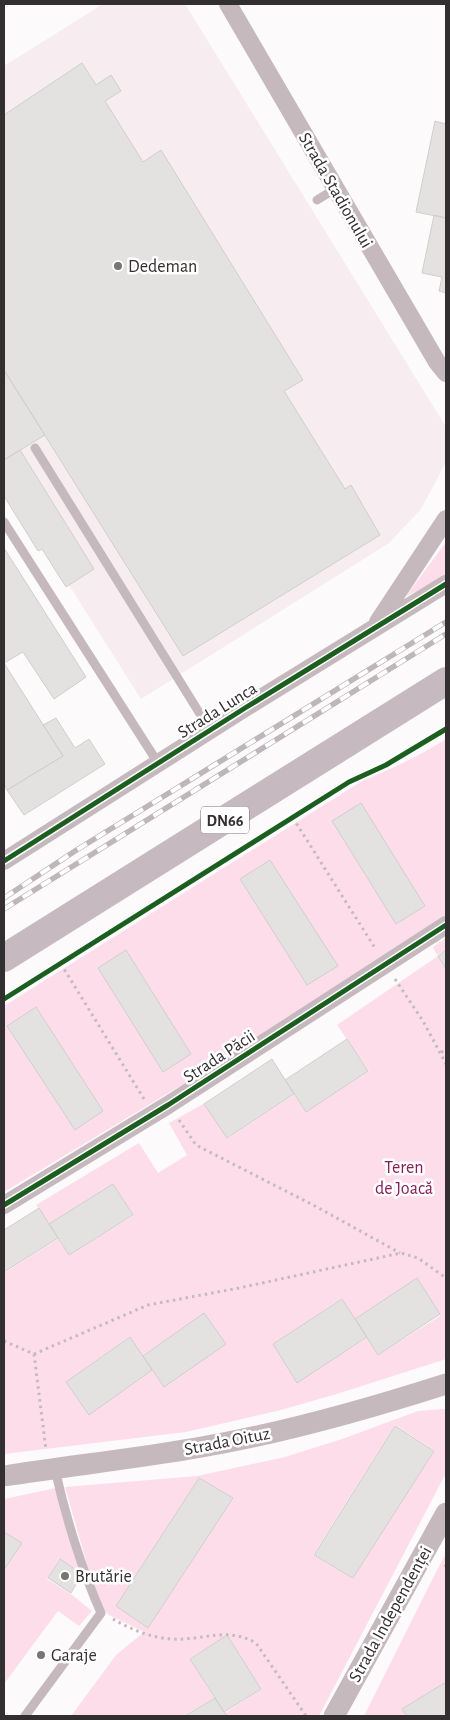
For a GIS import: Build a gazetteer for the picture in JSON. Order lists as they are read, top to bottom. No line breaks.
{"streets":{"main road":["DN66"],"street":["Strada Stadionului","Strada Lunca","Strada Păcii","Strada Oituz","Strada Independenței"]},"parks":["Teren de Joacă"],"places":["Dedeman","Brutărie","Garaje"]}
